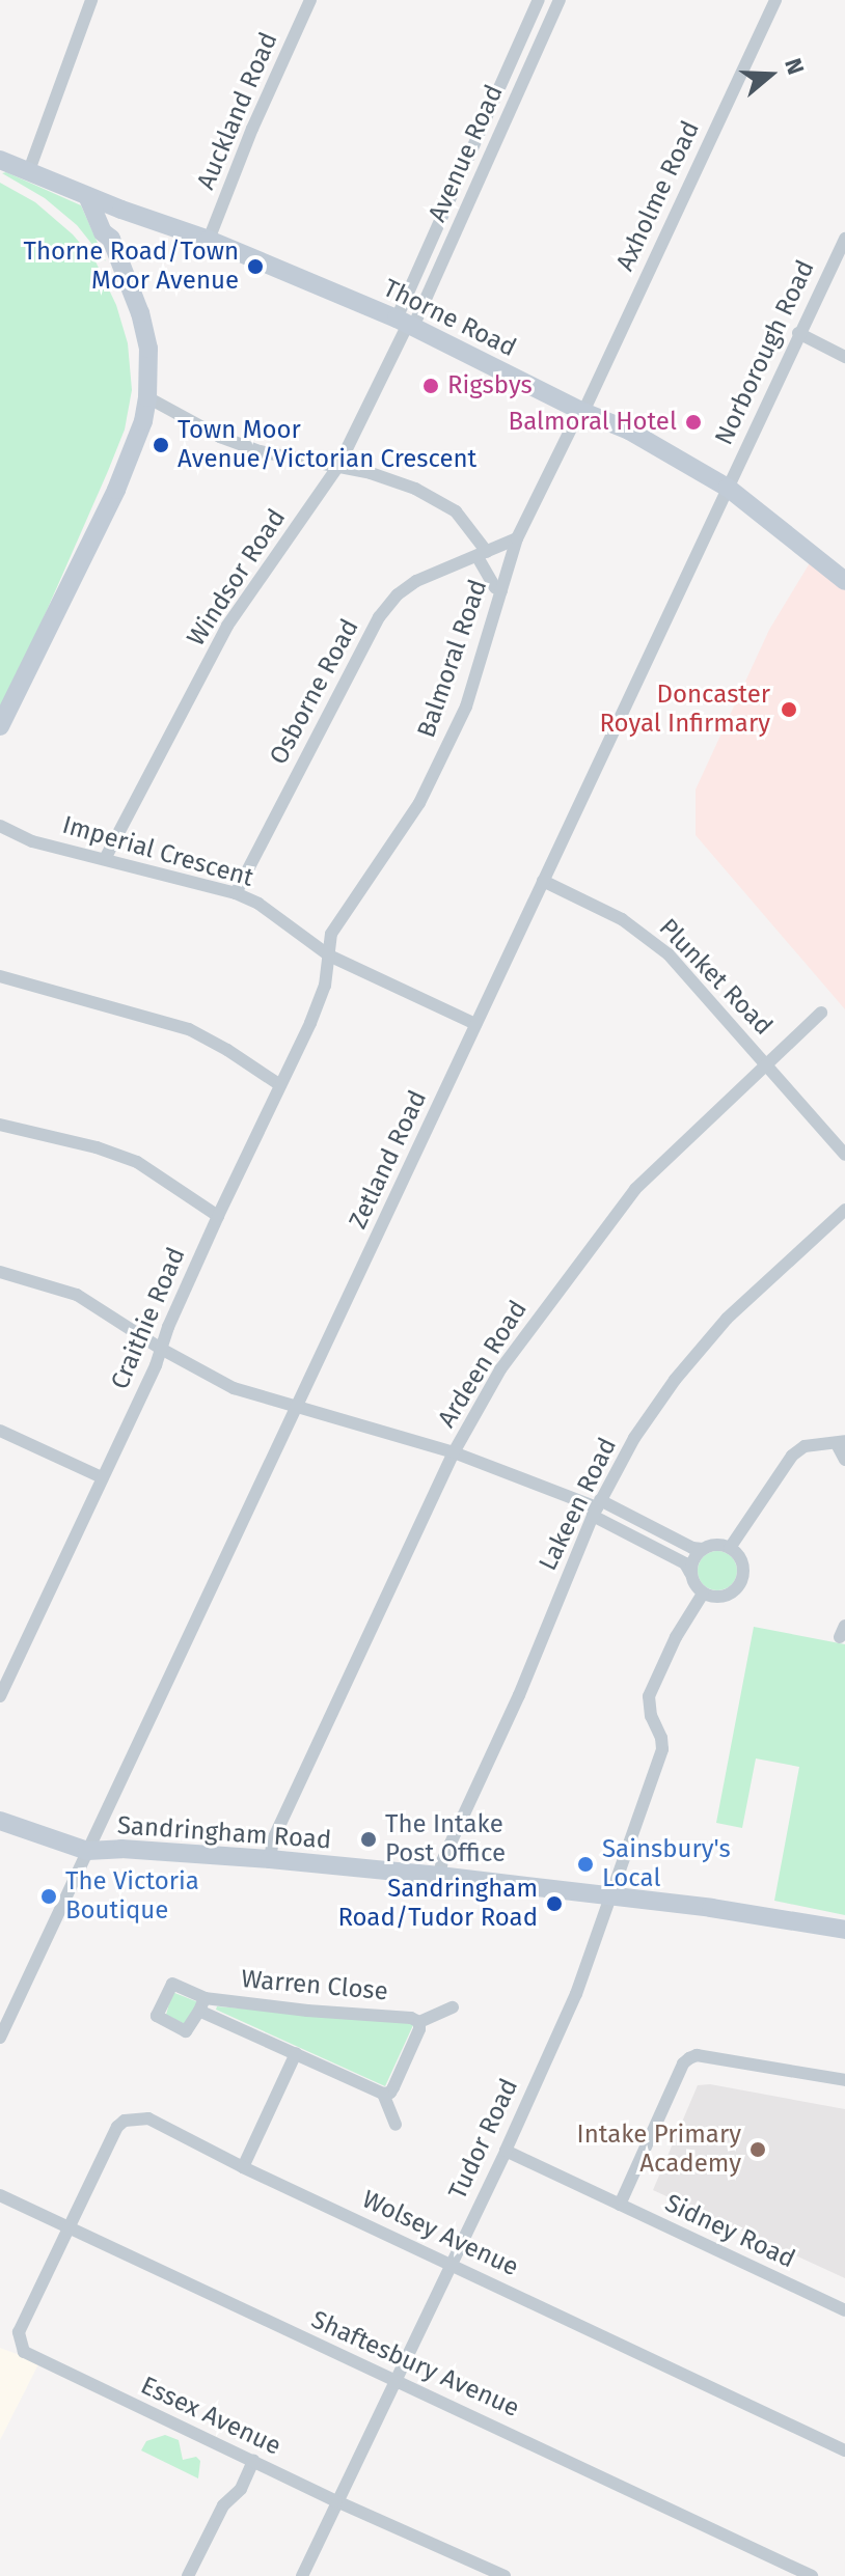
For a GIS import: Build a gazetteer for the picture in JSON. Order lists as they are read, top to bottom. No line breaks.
{"streets":{"street":["Auckland Road","Avenue Road","Axholme Road","Thorne Road","Norborough Road","Windsor Road","Balmoral Road","Osborne Road","Imperial Crescent","Plunket Road","Zetland Road","Craithie Road","Ardeen Road","Lakeen Road","Sandringham Road","Warren Close","Tudor Road","Sidney Road","Wolsey Avenue","Shaftesbury Avenue","Essex Avenue"]},"crossings":[["Auckland Road","Thorne Road"],["Avenue Road","Thorne Road"],["Avenue Road","Windsor Road"],["Axholme Road","Thorne Road"],["Axholme Road","Balmoral Road"],["Thorne Road","Norborough Road"],["Thorne Road","Windsor Road"],["Thorne Road","Balmoral Road"],["Thorne Road","Zetland Road"],["Norborough Road","Zetland Road"],["Windsor Road","Imperial Crescent"],["Balmoral Road","Osborne Road"],["Balmoral Road","Imperial Crescent"],["Balmoral Road","Craithie Road"],["Osborne Road","Imperial Crescent"],["Imperial Crescent","Zetland Road"],["Imperial Crescent","Craithie Road"],["Plunket Road","Zetland Road"],["Plunket Road","Ardeen Road"],["Zetland Road","Sandringham Road"],["Ardeen Road","Sandringham Road"],["Lakeen Road","Sandringham Road"],["Sandringham Road","Tudor Road"],["Tudor Road","Sidney Road"],["Tudor Road","Wolsey Avenue"],["Tudor Road","Shaftesbury Avenue"],["Tudor Road","Essex Avenue"],["Wolsey Avenue","Shaftesbury Avenue"],["Wolsey Avenue","Essex Avenue"],["Shaftesbury Avenue","Essex Avenue"]],"places":["Thorne Road/Town Moor Avenue","Rigsbys","Balmoral Hotel","Town Moor Avenue/Victorian Crescent","Doncaster Royal Infirmary","The Intake Post Office","Sainsbury's Local","The Victoria Boutique","Sandringham Road/Tudor Road","Intake Primary Academy"],"north":"right"}
